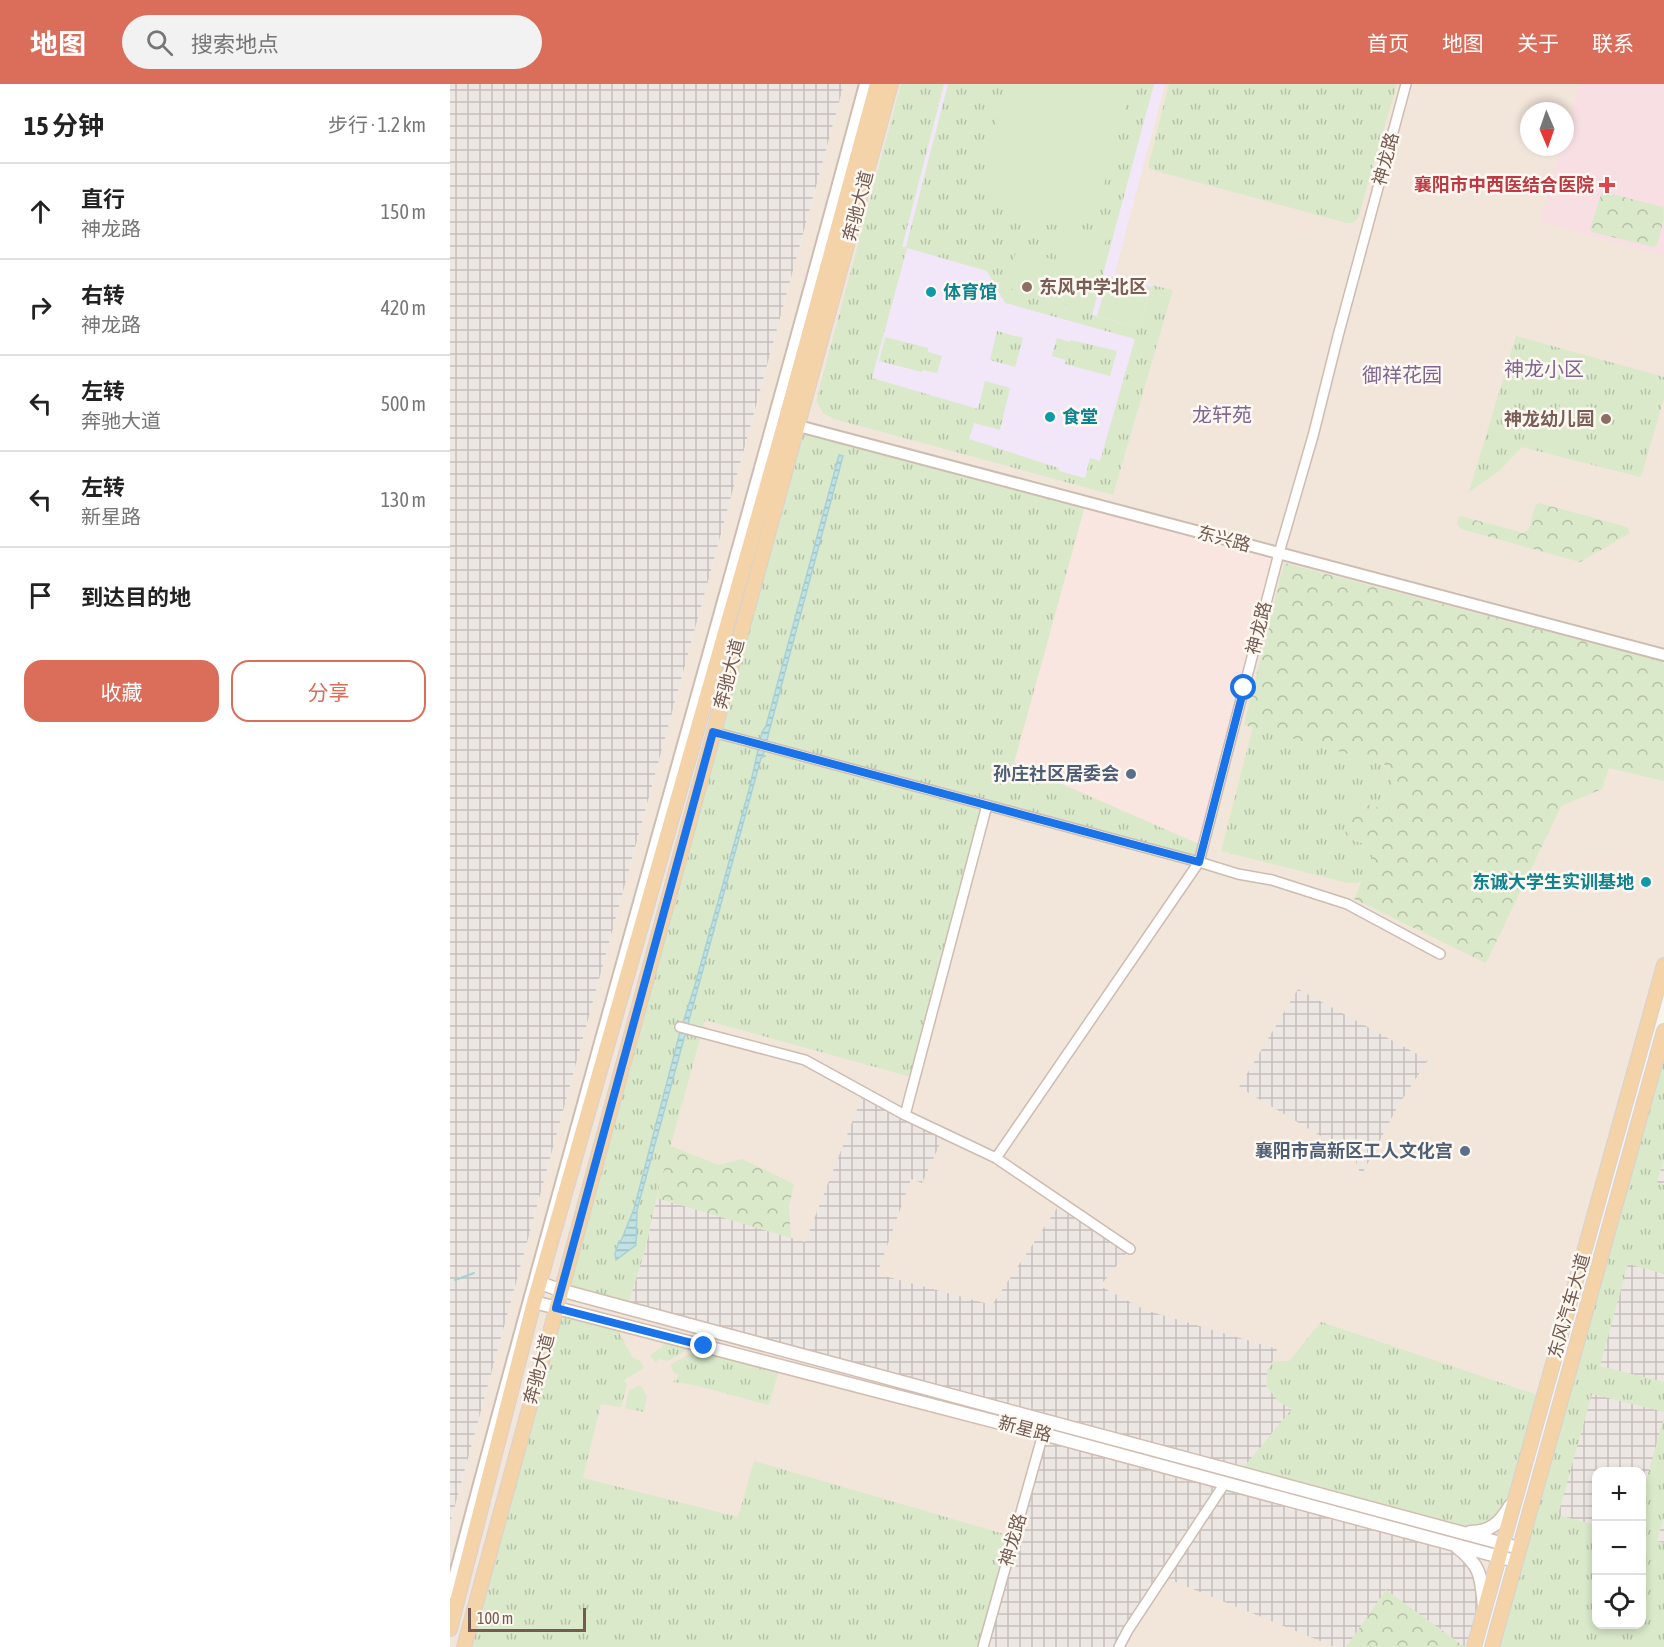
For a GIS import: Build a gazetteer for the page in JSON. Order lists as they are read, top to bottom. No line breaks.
{"streets":{"main road":["奔驰大道","东风汽车大道","新星路"],"street":["神龙路","东兴路"]},"crossings":[["神龙路","东兴路"],["神龙路","新星路"],["奔驰大道","东兴路"],["奔驰大道","新星路"],["东风汽车大道","新星路"]],"districts":["神龙小区","御祥花园","龙轩苑"],"places":{"health":["襄阳市中西医结合医院"],"other":["东风中学北区","体育馆","食堂","神龙幼儿园","孙庄社区居委会","东诚大学生实训基地","襄阳市高新区工人文化宫"]},"scale_bar":"100 m","north":"bottom","page":{"header":"地图","search":"搜索地点","nav":["首页","地图","关于","联系"],"heading":["15 分钟","步行 · 1.2 km"],"list":[["直行","神龙路","150 m"],["右转","神龙路","420 m"],["左转","奔驰大道","500 m"],["左转","新星路","130 m"],"到达目的地"],"buttons":["收藏","分享"],"map_buttons":["+","−"],"scale":"100 m"}}
